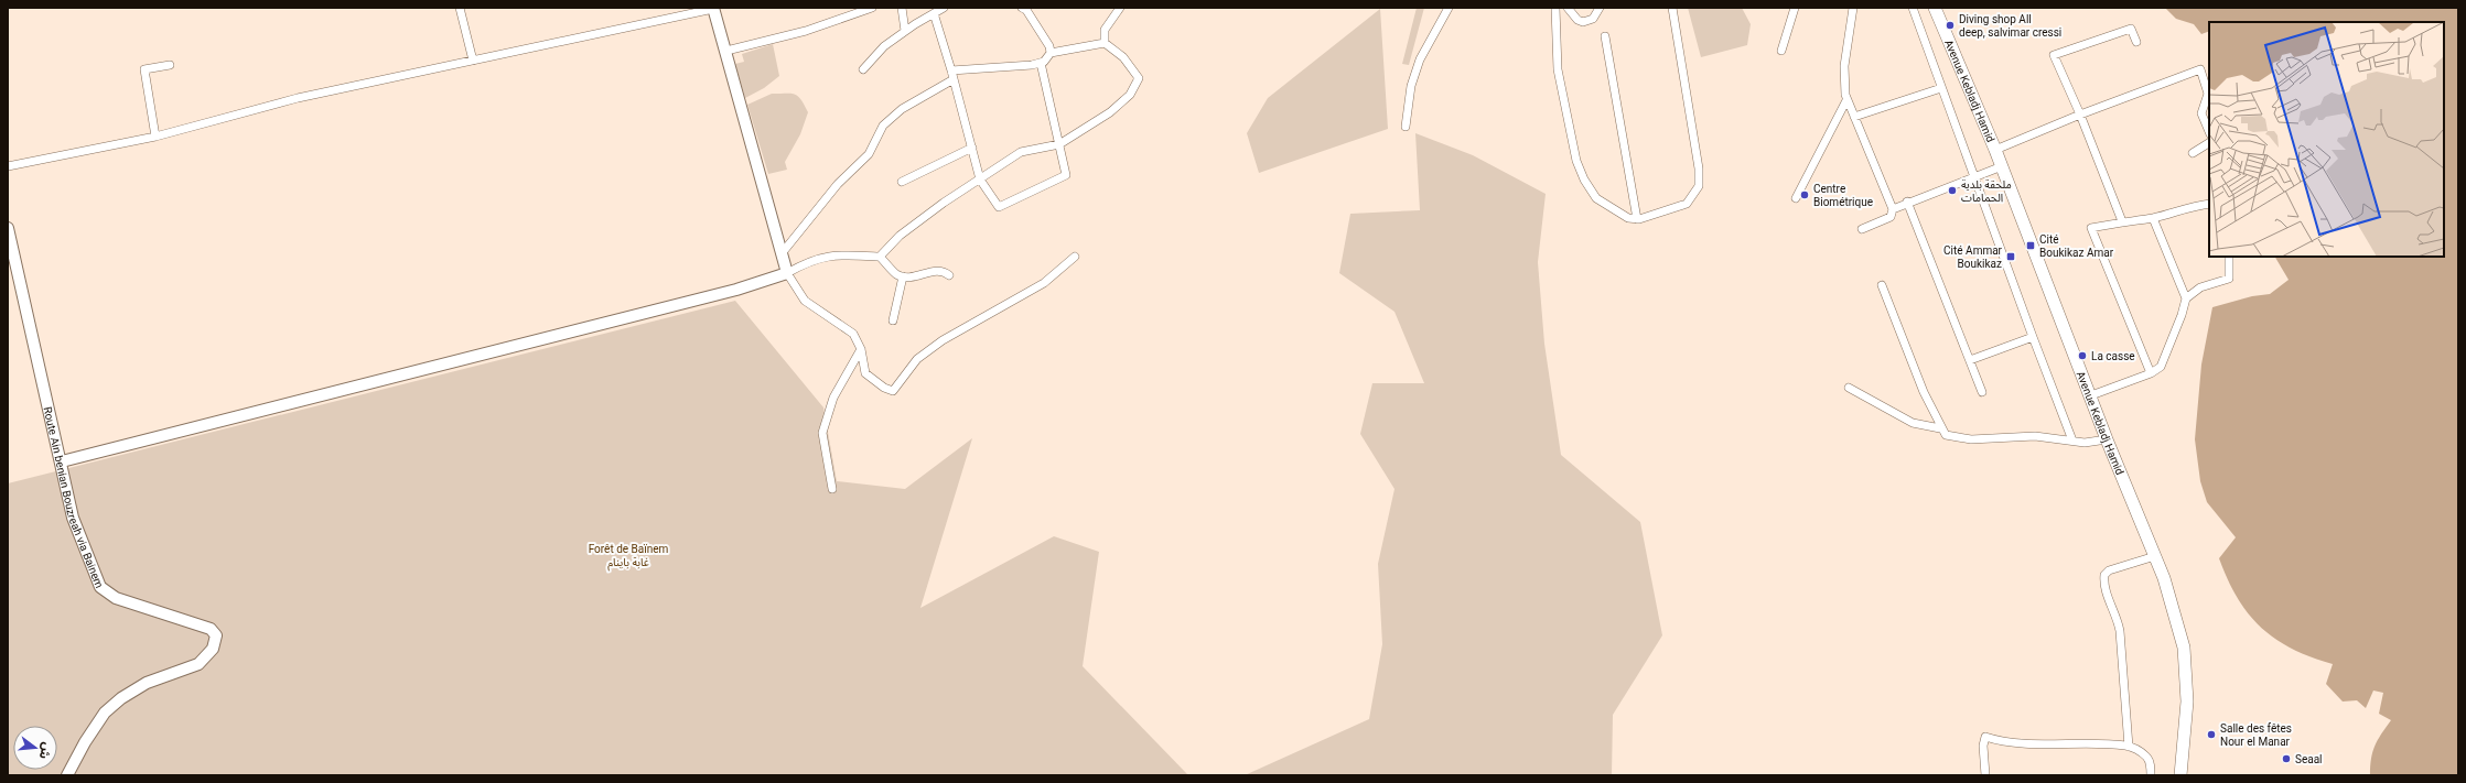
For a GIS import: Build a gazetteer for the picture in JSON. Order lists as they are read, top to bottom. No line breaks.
{"streets":{"main road":["Avenue Kebladj Hamid"],"street":["Route Ain benian Bouzreah via Bainem"]},"parks":["Forêt de Baïnem غابة باينام"],"places":{"other":["Diving shop All deep, salvimar cressi","ملحقة بلدية الحمامات","Centre Biométrique","La casse","Salle des fêtes Nour el Manar","Seaal"],"transit":["Cité Boukikaz Amar","Cité Ammar Boukikaz"]},"north":"right"}
